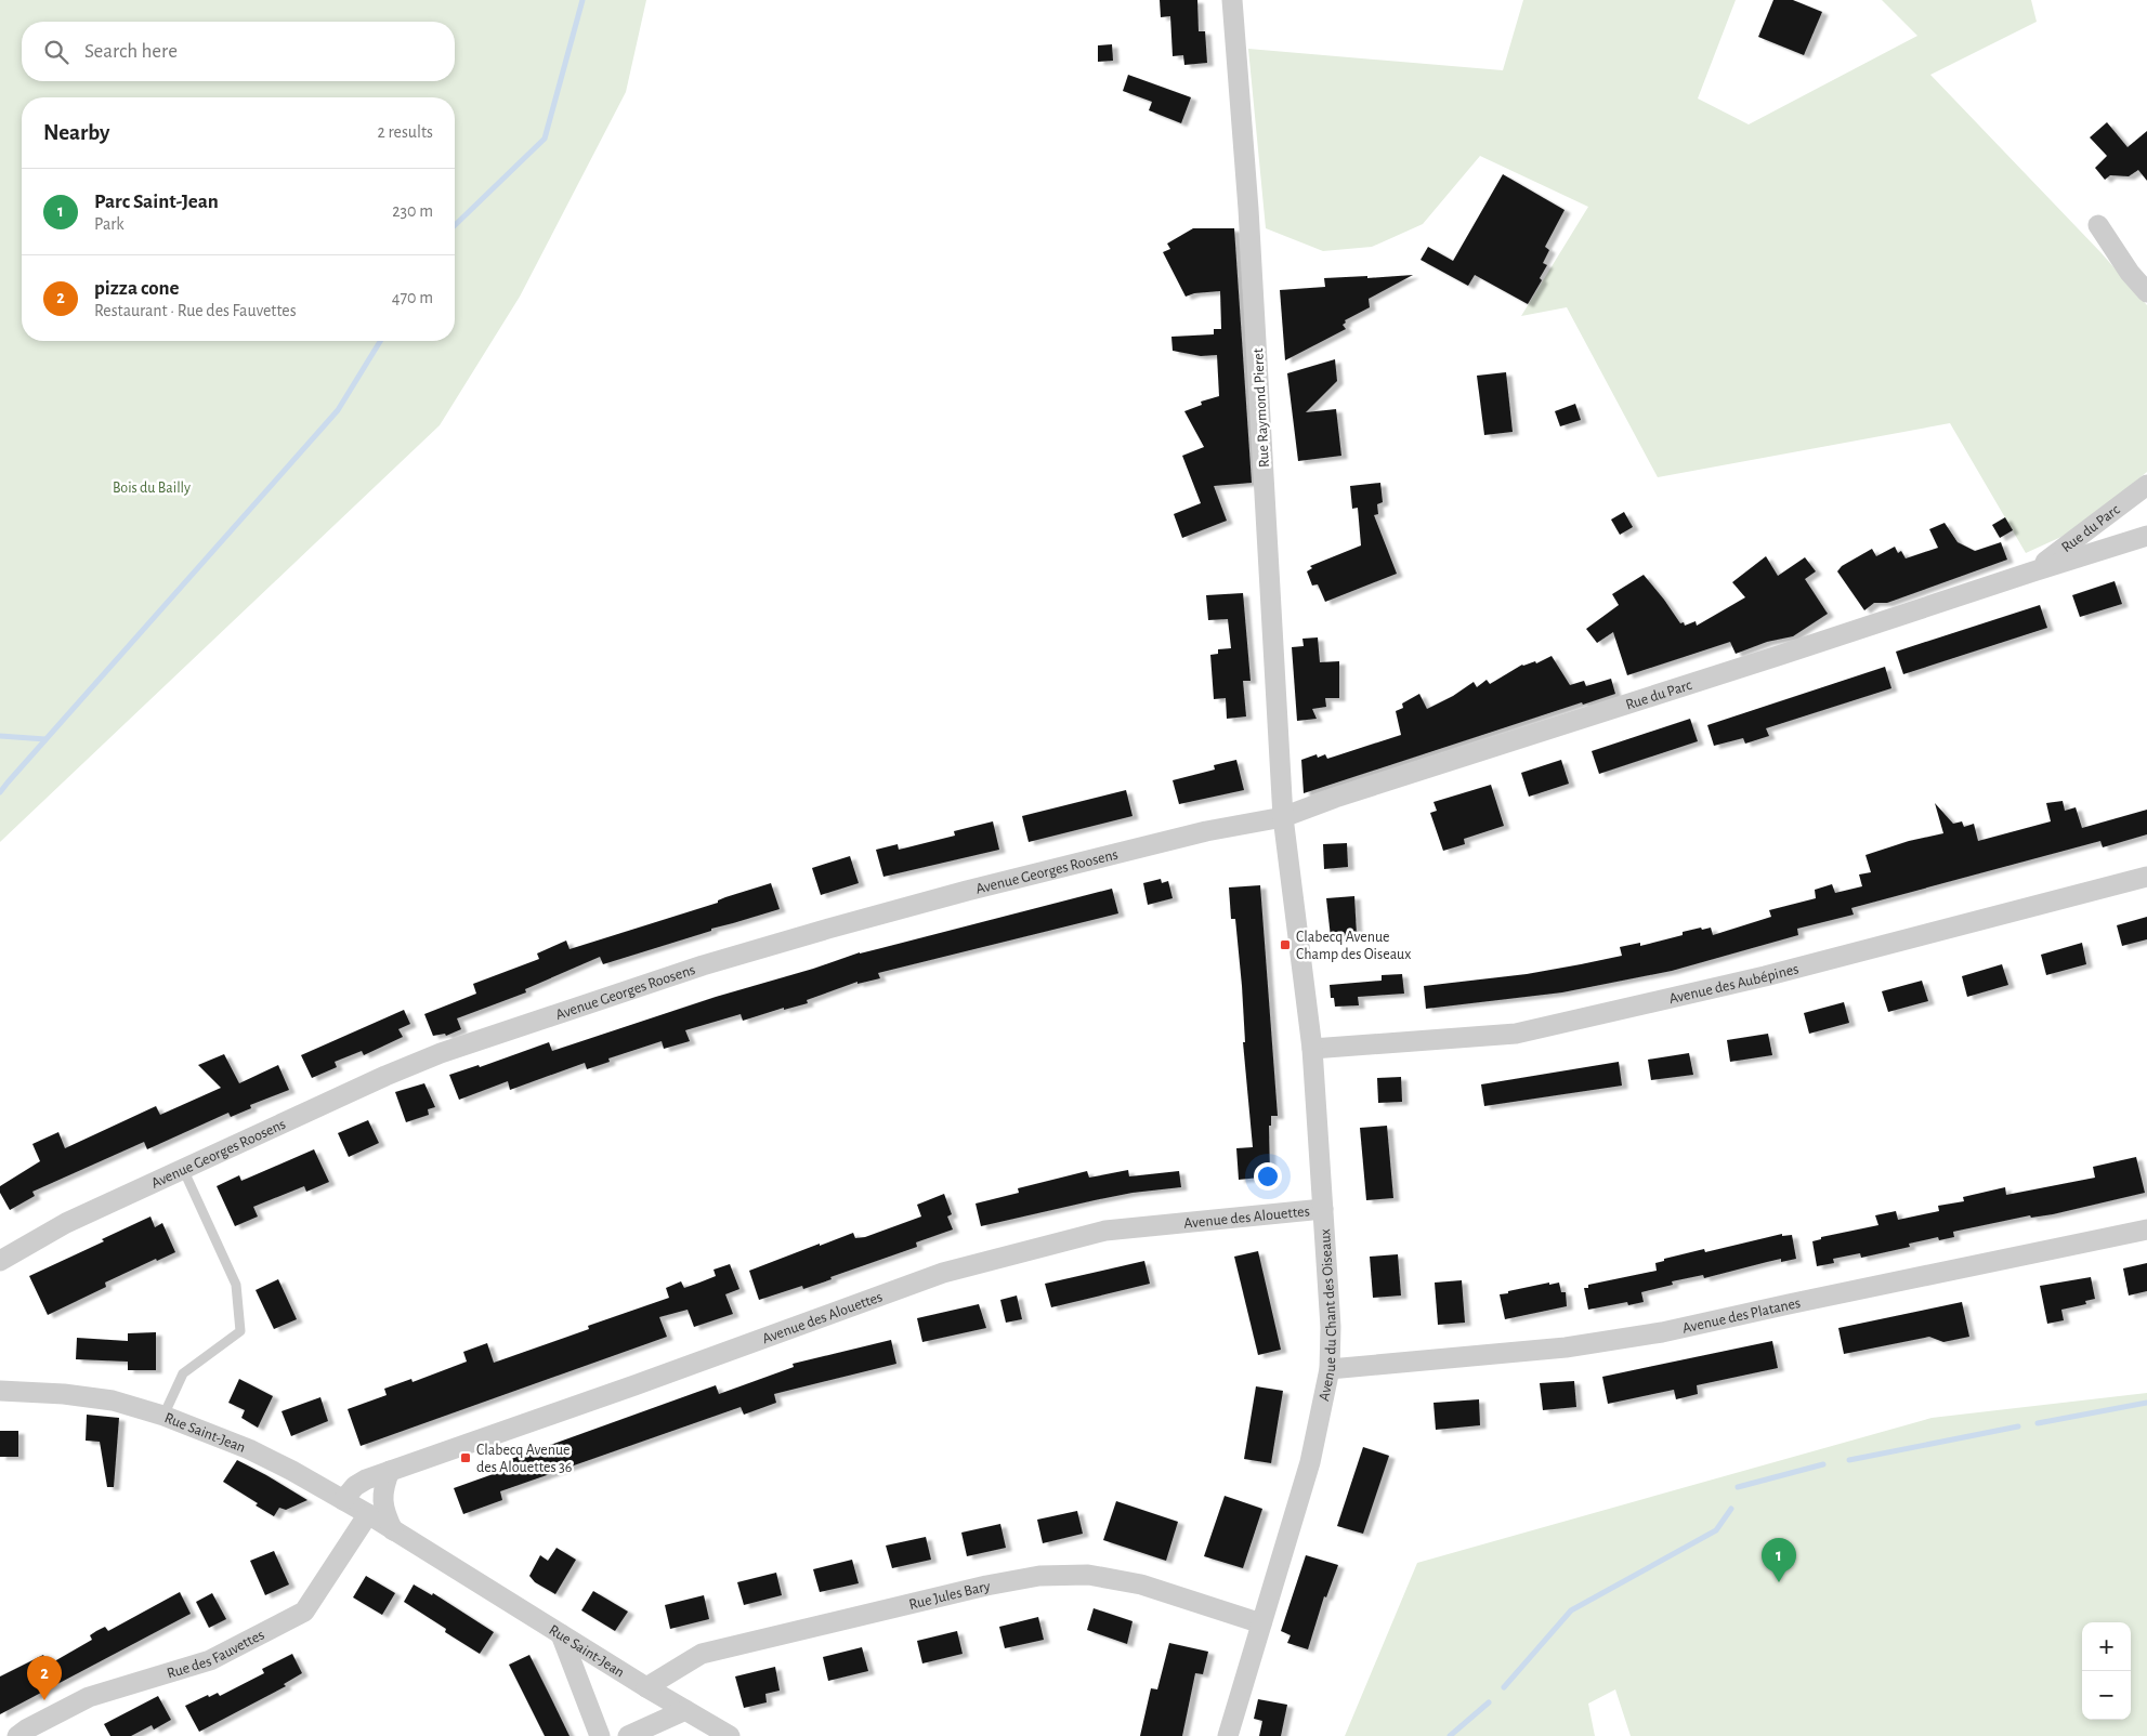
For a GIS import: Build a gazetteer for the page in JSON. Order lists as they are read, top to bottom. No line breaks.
{"streets":{"street":["Rue Raymond Pieret","Rue du Parc","Avenue Georges Roosens","Avenue des Aubépines","Avenue des Alouettes","Avenue du Chant des Oiseaux","Avenue des Platanes","Rue Saint-Jean","Rue Jules Bary","Rue des Fauvettes"]},"crossings":[["Rue Raymond Pieret","Rue du Parc"],["Rue Raymond Pieret","Avenue Georges Roosens"],["Rue Raymond Pieret","Avenue du Chant des Oiseaux"],["Rue du Parc","Avenue Georges Roosens"],["Rue du Parc","Avenue du Chant des Oiseaux"],["Avenue Georges Roosens","Avenue du Chant des Oiseaux"],["Avenue des Aubépines","Avenue du Chant des Oiseaux"],["Avenue des Alouettes","Avenue du Chant des Oiseaux"],["Avenue des Alouettes","Rue Saint-Jean"],["Avenue du Chant des Oiseaux","Avenue des Platanes"],["Avenue du Chant des Oiseaux","Rue Jules Bary"],["Rue Saint-Jean","Rue Jules Bary"],["Rue Saint-Jean","Rue des Fauvettes"]],"parks":["Bois du Bailly"],"places":{"transit":["Clabecq Avenue Champ des Oiseaux","Clabecq Avenue des Alouettes 36"]},"page":{"search":"Search here","heading":["Nearby","2 results"],"list":[{"mark":"1","name":"Parc Saint-Jean","note":"Park","value":"230 m"},{"mark":"2","name":"pizza cone","note":"Restaurant · Rue des Fauvettes","value":"470 m"}],"pins":["1","2"],"map_buttons":["+","−"]}}
